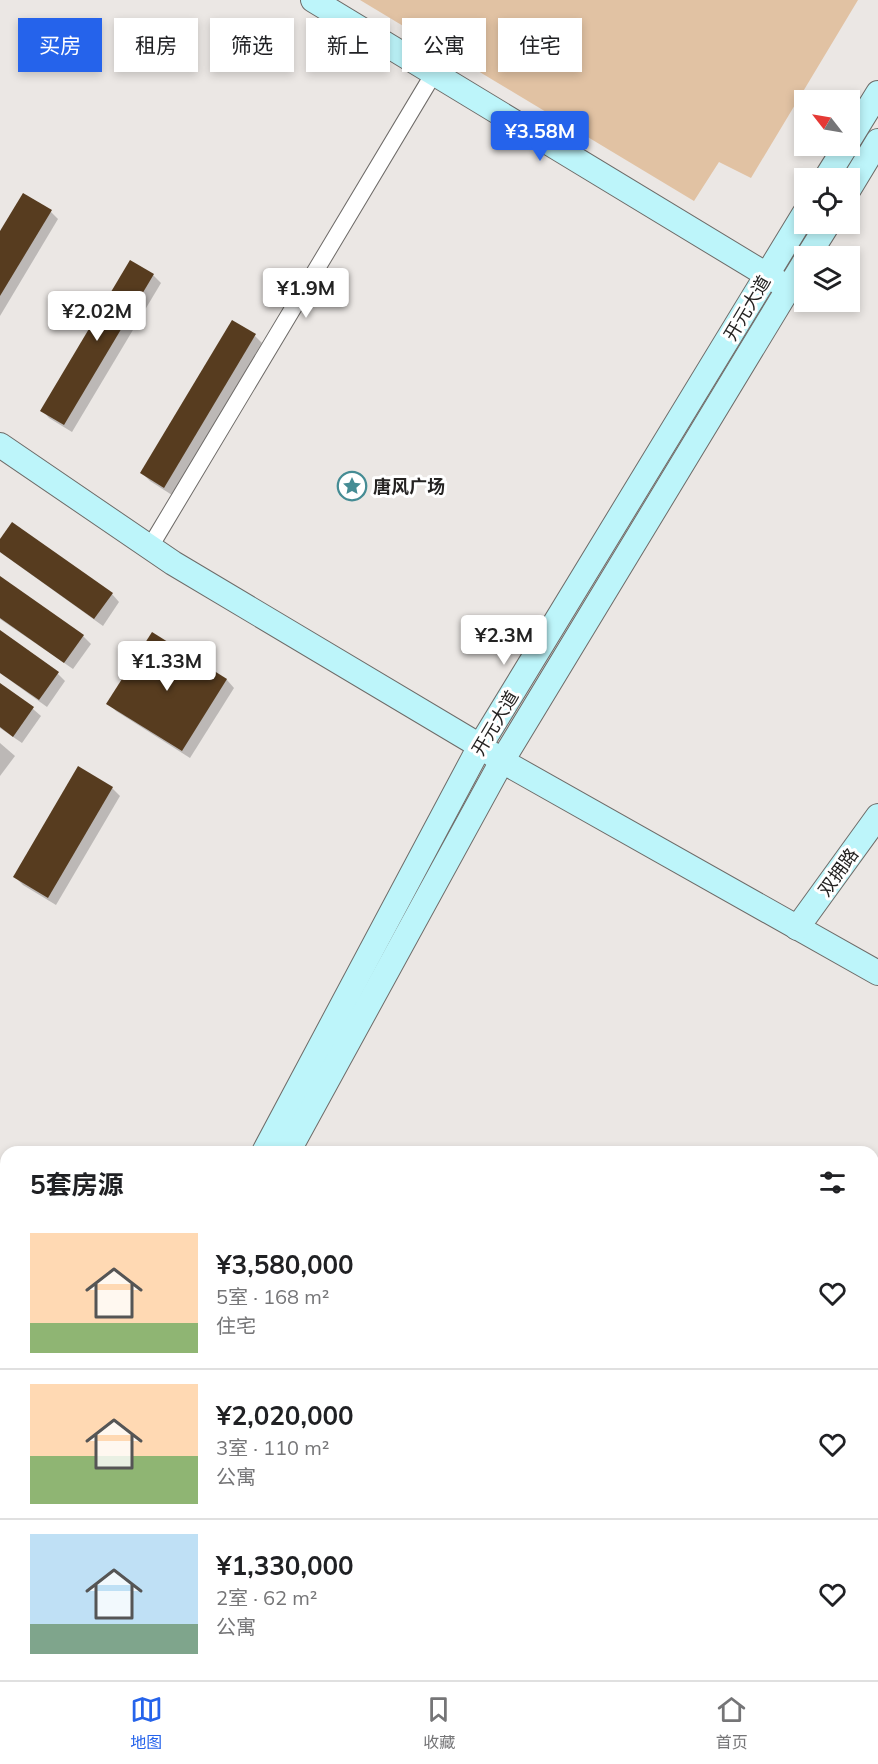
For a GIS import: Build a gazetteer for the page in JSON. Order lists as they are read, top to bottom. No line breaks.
{"streets":{"main road":["开元大道","双拥路"]},"places":{"place":["唐风广场"]},"north":"top left","page":{"chip":["买房","租房","筛选","新上","公寓","住宅"],"price":["¥3.58M","¥1.9M","¥2.02M","¥2.3M","¥1.33M"],"heading":"5套房源","list":[{"name":"¥3,580,000","note":"5室 · 168 m² · 住宅"},{"name":"¥2,020,000","note":"3室 · 110 m² · 公寓"},{"name":"¥1,330,000","note":"2室 · 62 m² · 公寓"}],"tabs":["地图","收藏","首页"]}}
